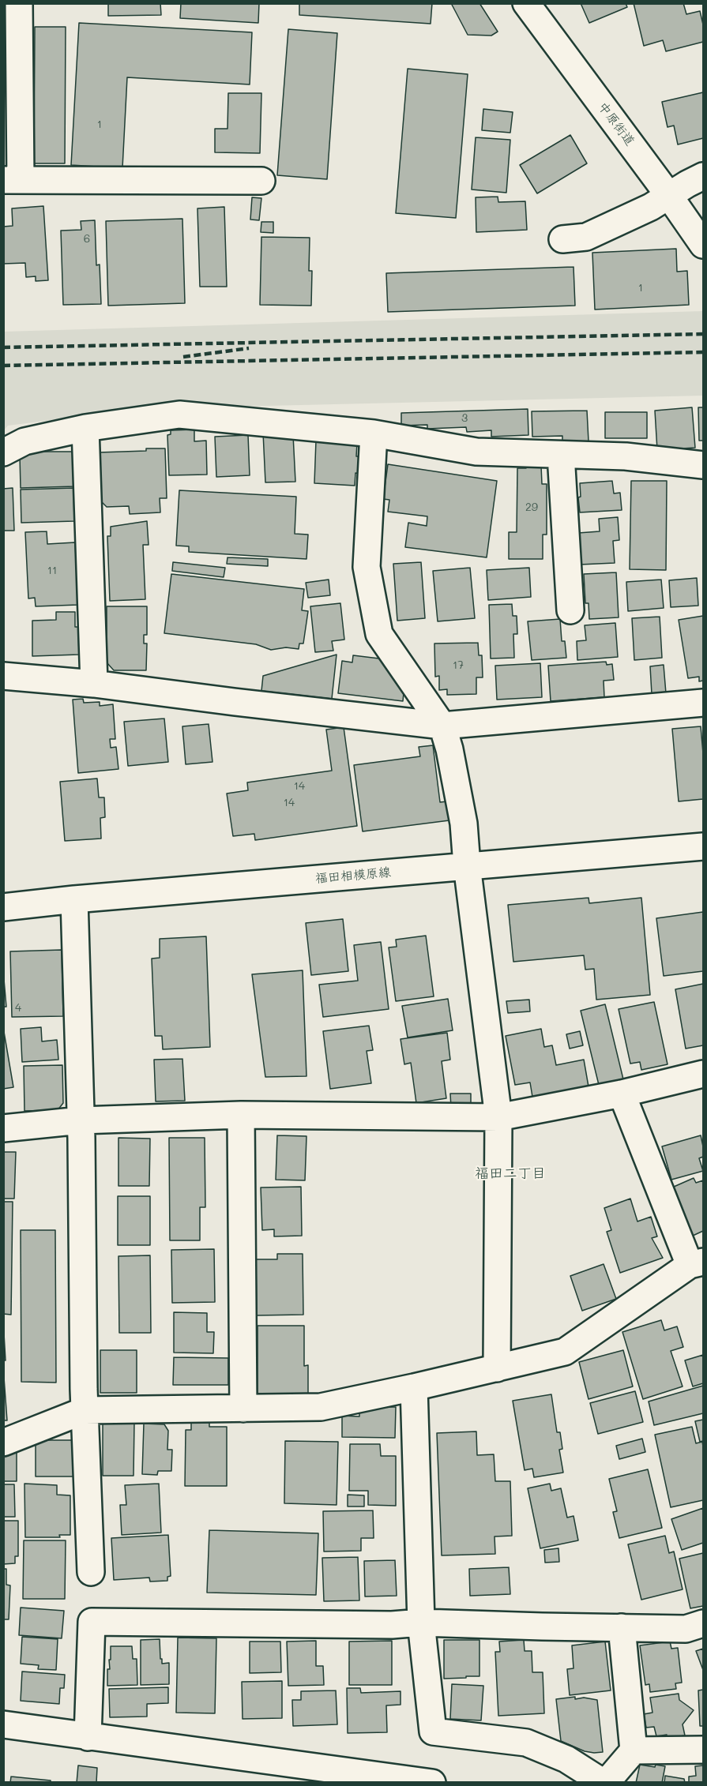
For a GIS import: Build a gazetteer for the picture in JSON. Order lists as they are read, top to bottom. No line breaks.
{"streets":{"street":["中原街道","福田相模原線"]},"districts":["福田二丁目"],"house_numbers":["1","6","1","3","29","11","17","14","14","4"]}
